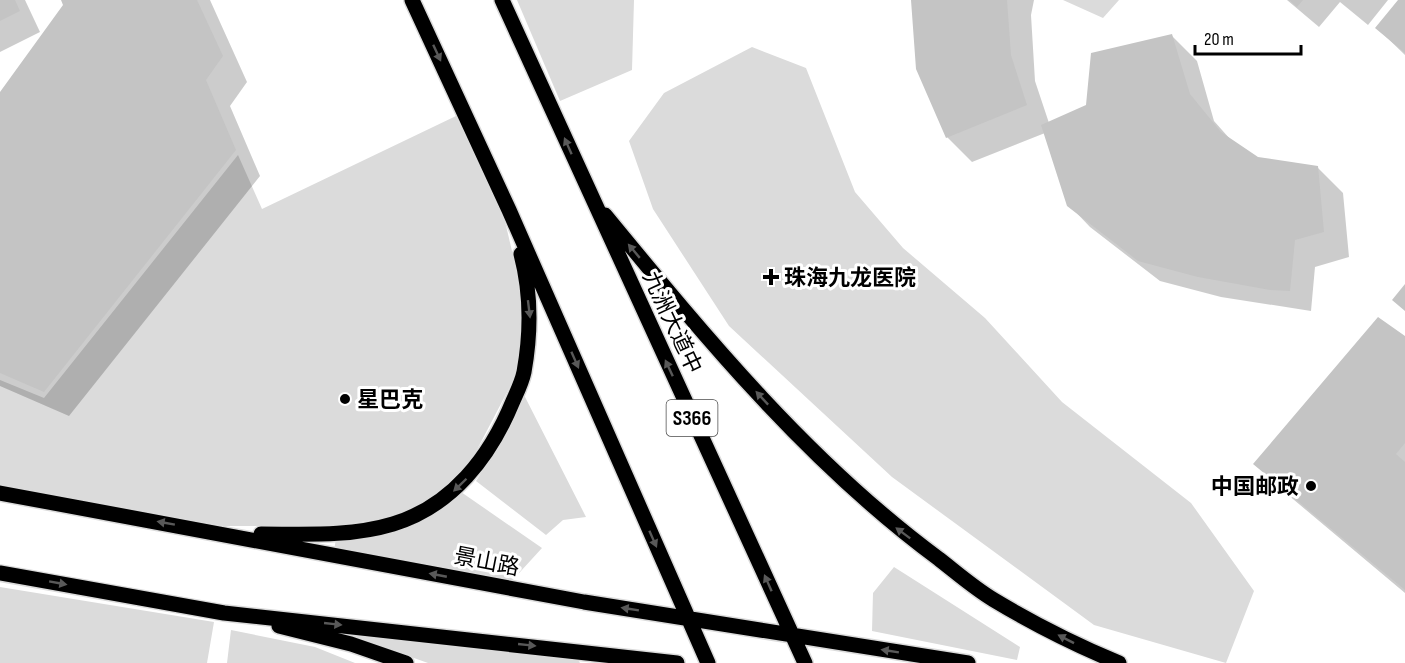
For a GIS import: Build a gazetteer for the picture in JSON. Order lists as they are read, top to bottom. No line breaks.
{"streets":{"main road":["九洲大道中","S366","景山路"]},"crossings":[["九洲大道中","景山路"]],"places":{"health":["珠海九龙医院"],"other":["星巴克","中国邮政"]},"scale_bar":"20 m"}
